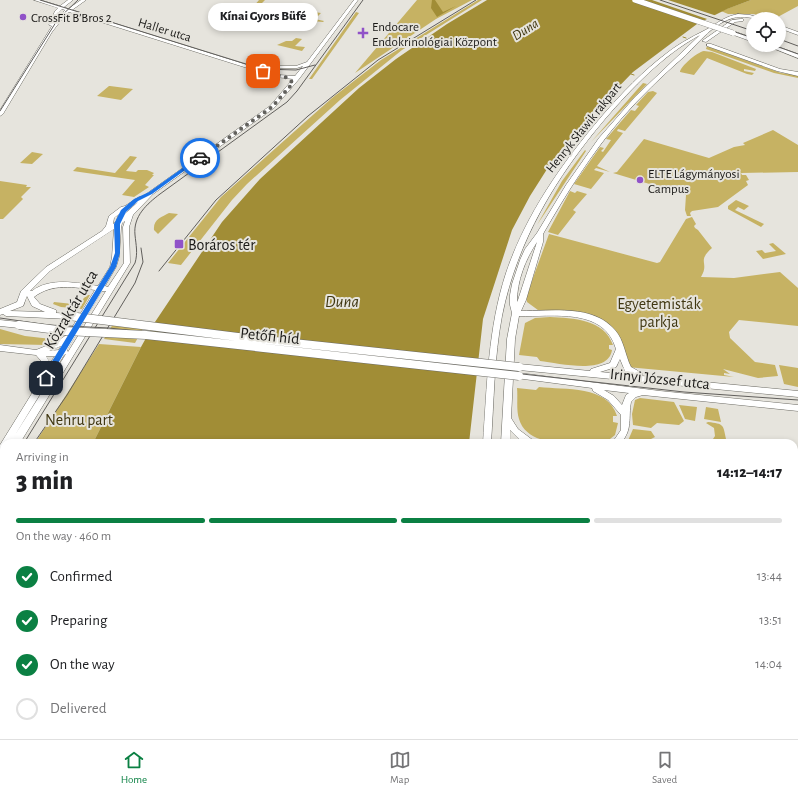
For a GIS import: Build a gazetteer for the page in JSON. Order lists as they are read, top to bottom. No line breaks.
{"streets":{"main road":["Haller utca","Henryk Sławik rakpart","Közraktár utca","Petőfi híd","Irinyi József utca"]},"crossings":[["Petőfi híd","Irinyi József utca"]],"water":["Duna"],"parks":["Egyetemisták parkja","Nehru part"],"places":{"other":["CrossFit B’Bros 2","Kínai Gyors Büfé","ELTE Lágymányosi Campus"],"health":["Endocare Endokrinológiai Központ"],"transit":["Boráros tér"]},"page":{"bubble":"Kínai Gyors Büfé","heading":["3 min","Arriving in","14:12–14:17"],"bar":"On the way · 460 m","list":[["Confirmed","13:44"],["Preparing","13:51"],["On the way","14:04"],"Delivered"],"tabs":["Home","Map","Saved"]}}
